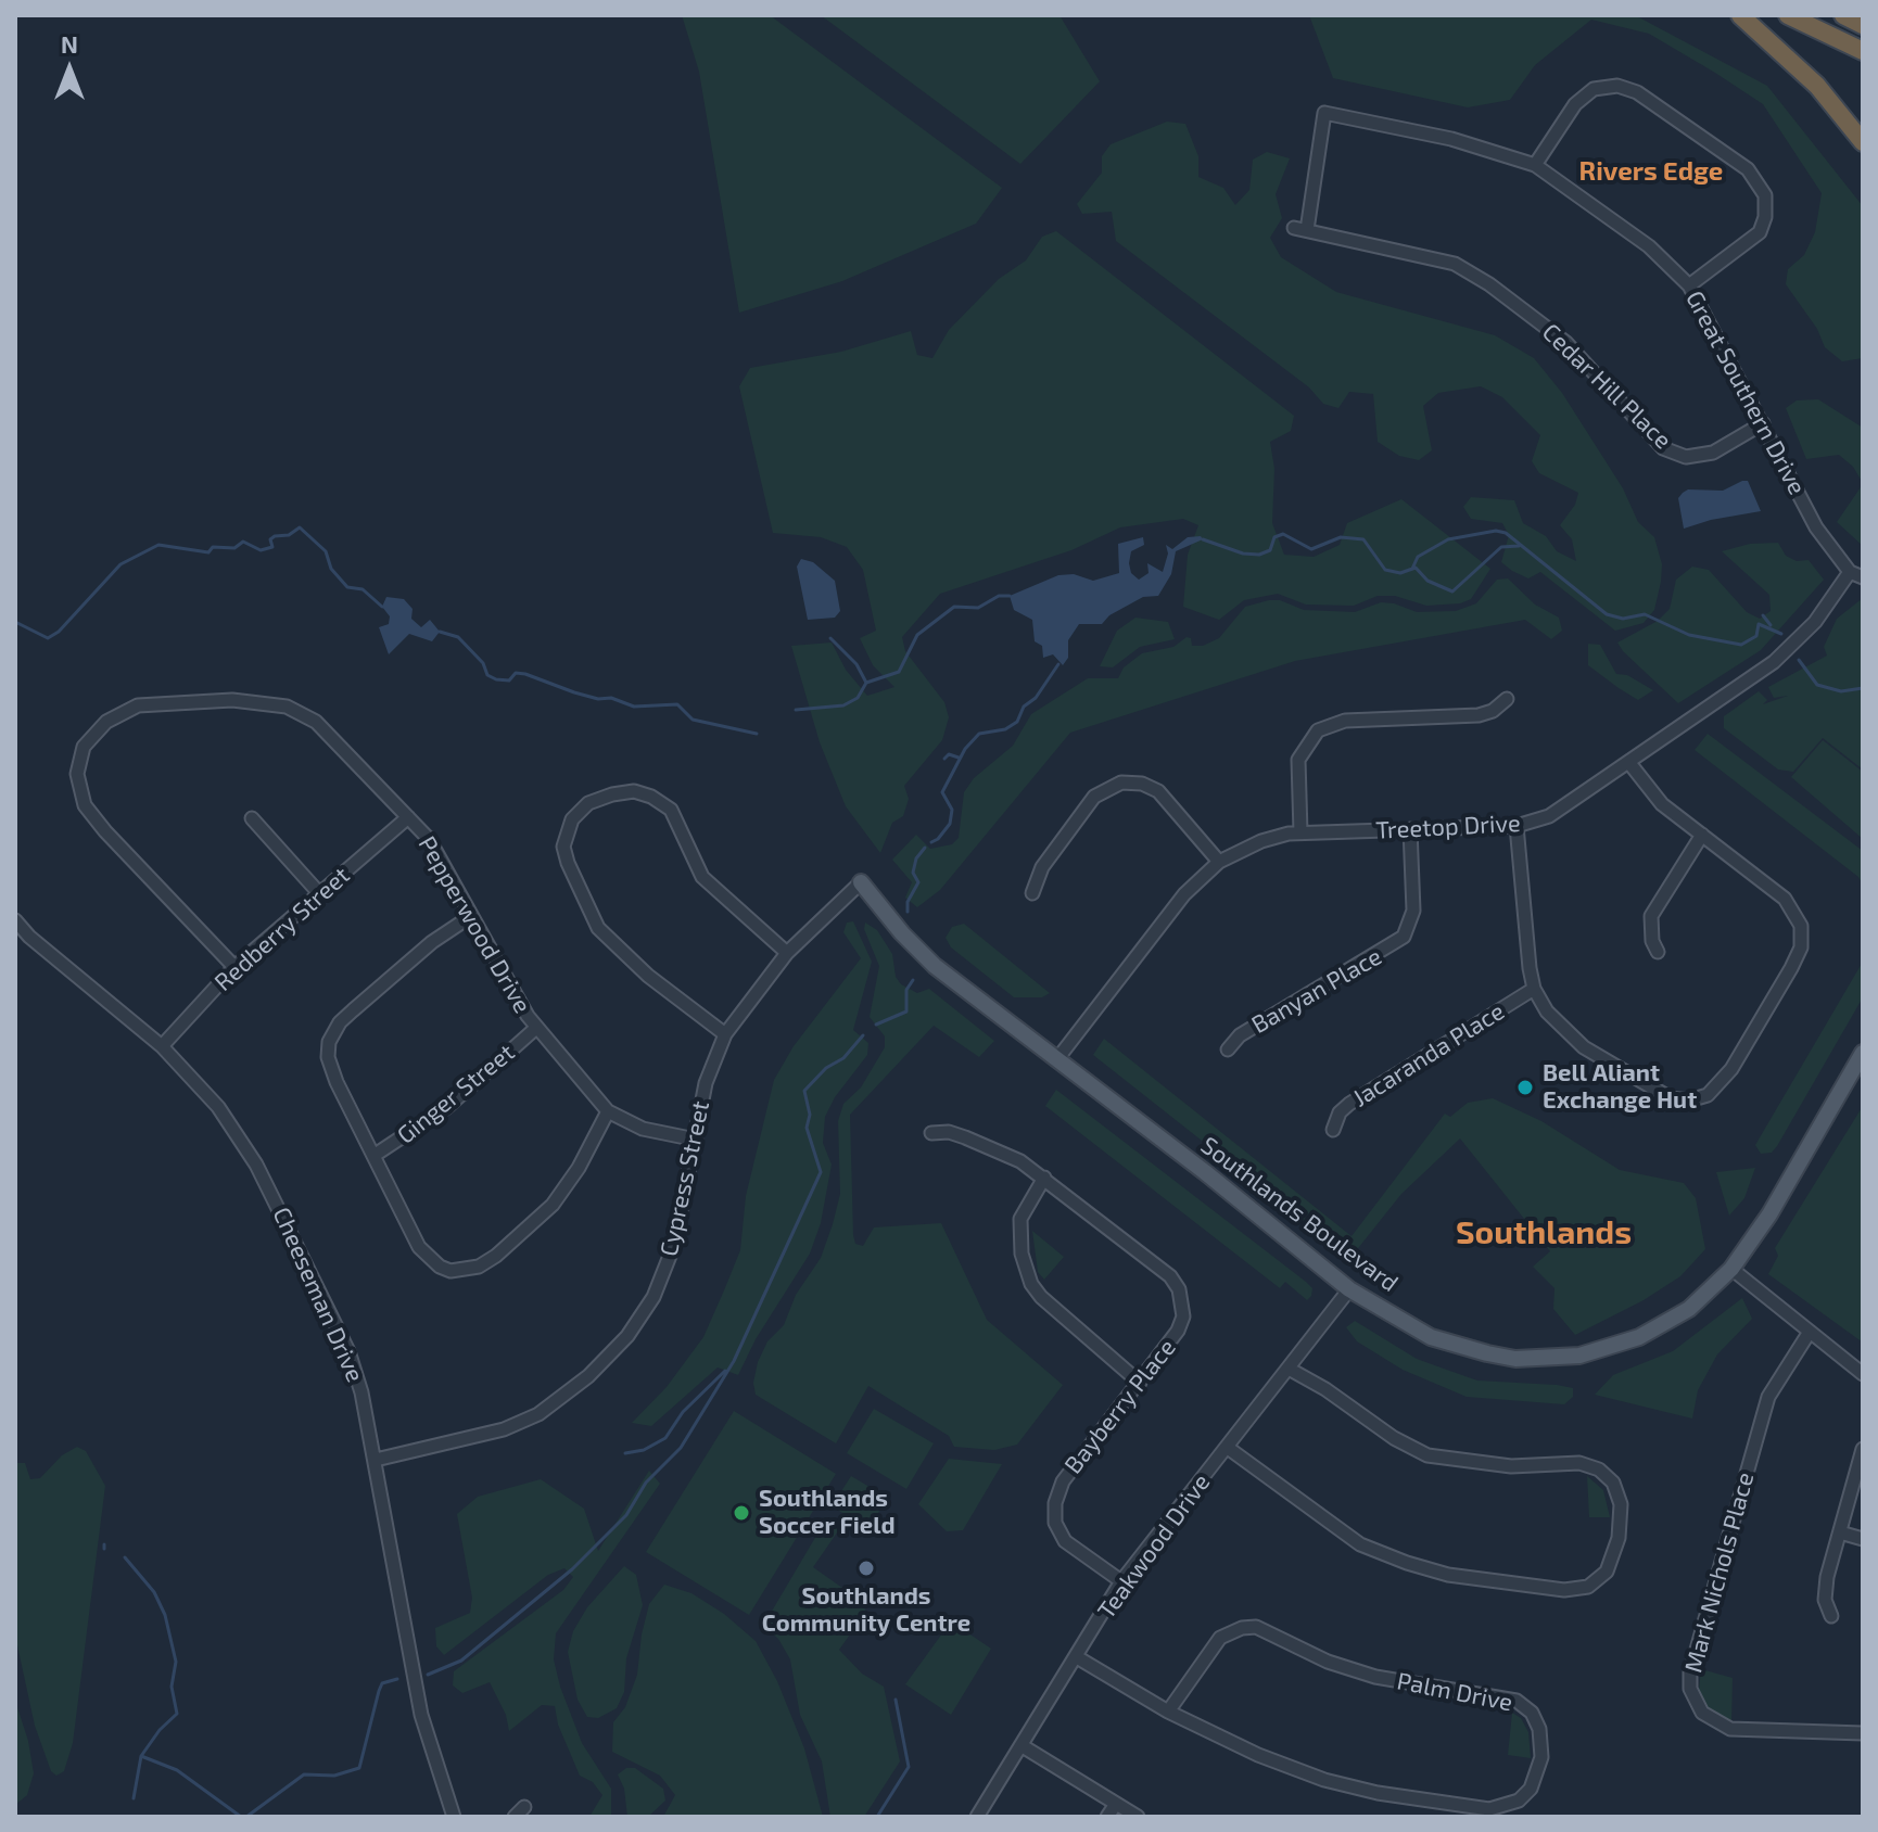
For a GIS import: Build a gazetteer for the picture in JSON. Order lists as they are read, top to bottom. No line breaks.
{"streets":{"main road":["Southlands Boulevard"],"street":["Cedar Hill Place","Great Southern Drive","Treetop Drive","Pepperwood Drive","Redberry Street","Banyan Place","Jacaranda Place","Ginger Street","Cypress Street","Cheeseman Drive","Bayberry Place","Teakwood Drive","Mark Nichols Place","Palm Drive"]},"crossings":[["Cedar Hill Place","Great Southern Drive"],["Great Southern Drive","Treetop Drive"],["Treetop Drive","Banyan Place"],["Treetop Drive","Jacaranda Place"],["Treetop Drive","Southlands Boulevard"],["Pepperwood Drive","Redberry Street"],["Pepperwood Drive","Ginger Street"],["Pepperwood Drive","Cypress Street"],["Redberry Street","Cheeseman Drive"],["Cypress Street","Southlands Boulevard"],["Cypress Street","Cheeseman Drive"],["Southlands Boulevard","Teakwood Drive"],["Bayberry Place","Teakwood Drive"],["Teakwood Drive","Palm Drive"]],"districts":["Rivers Edge","Southlands"],"places":["Bell Aliant Exchange Hut","Southlands Soccer Field","Southlands Community Centre"],"north":"top"}
